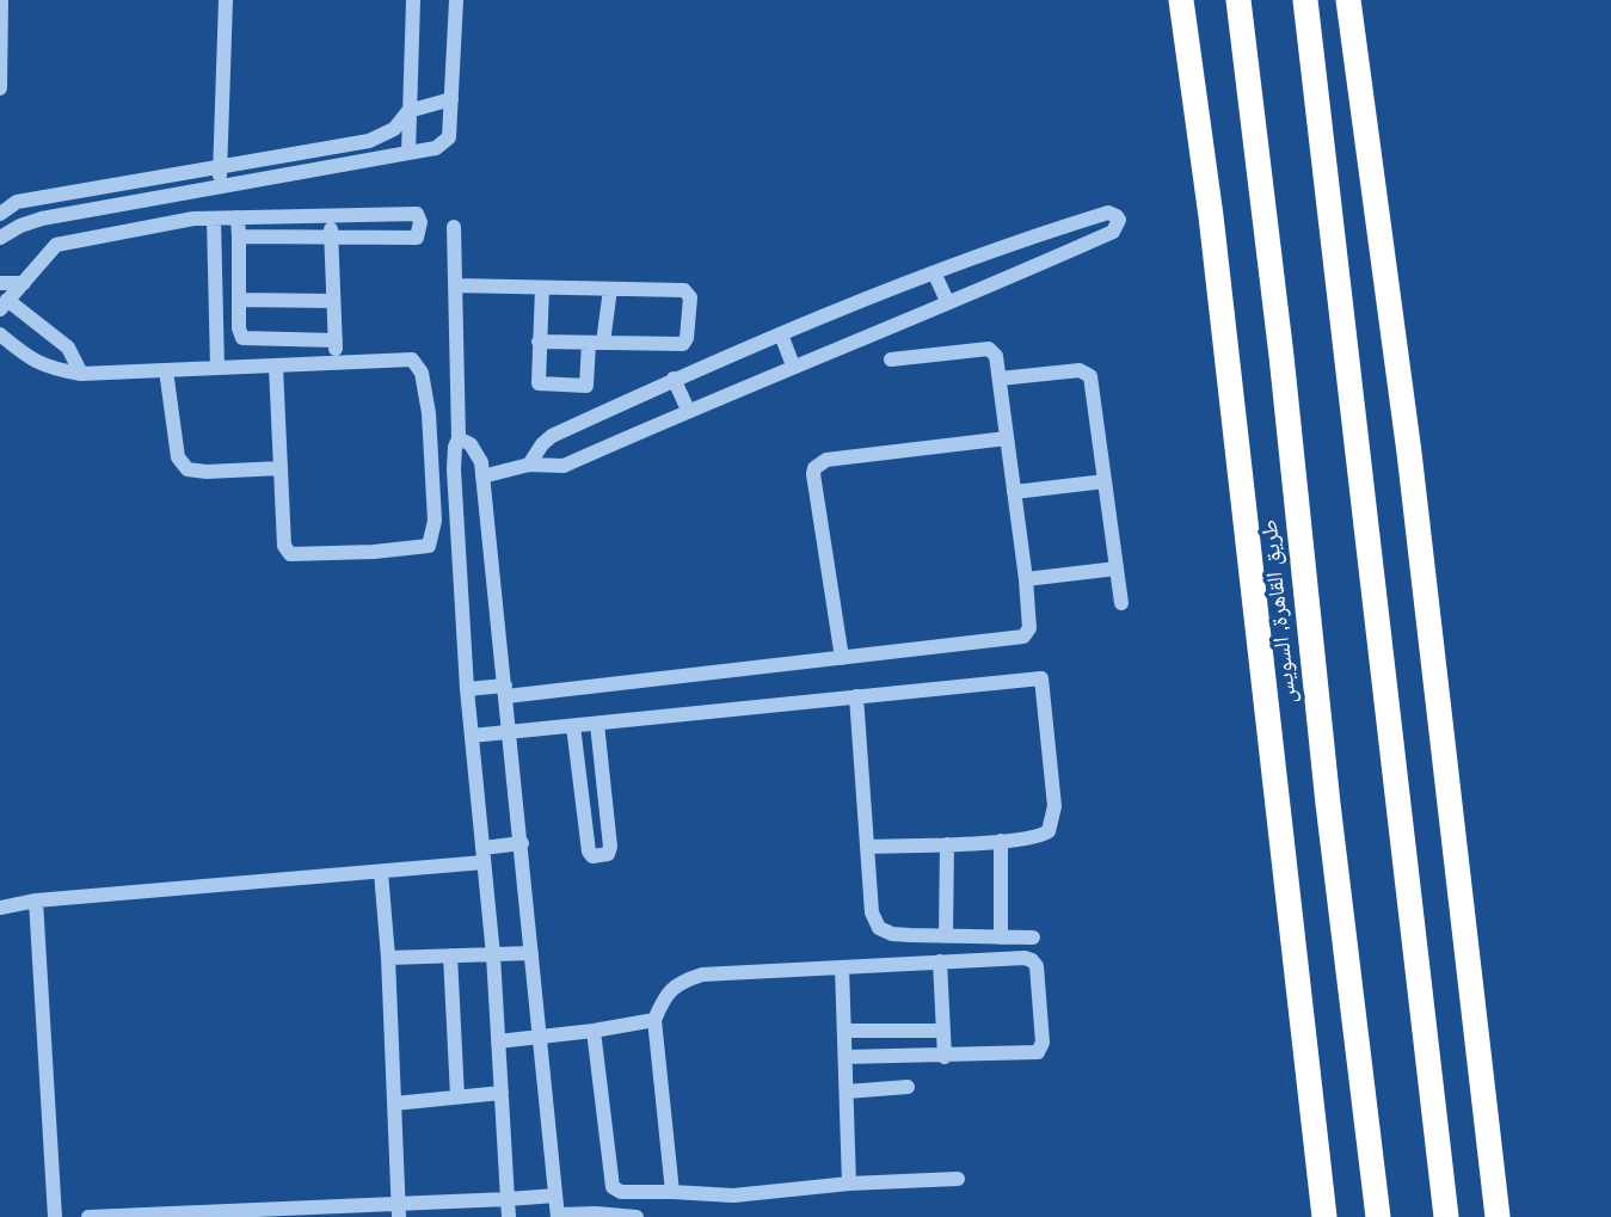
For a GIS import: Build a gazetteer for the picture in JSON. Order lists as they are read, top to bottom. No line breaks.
{"streets":{"highway":["طريق القاهرة, السويس"]}}
